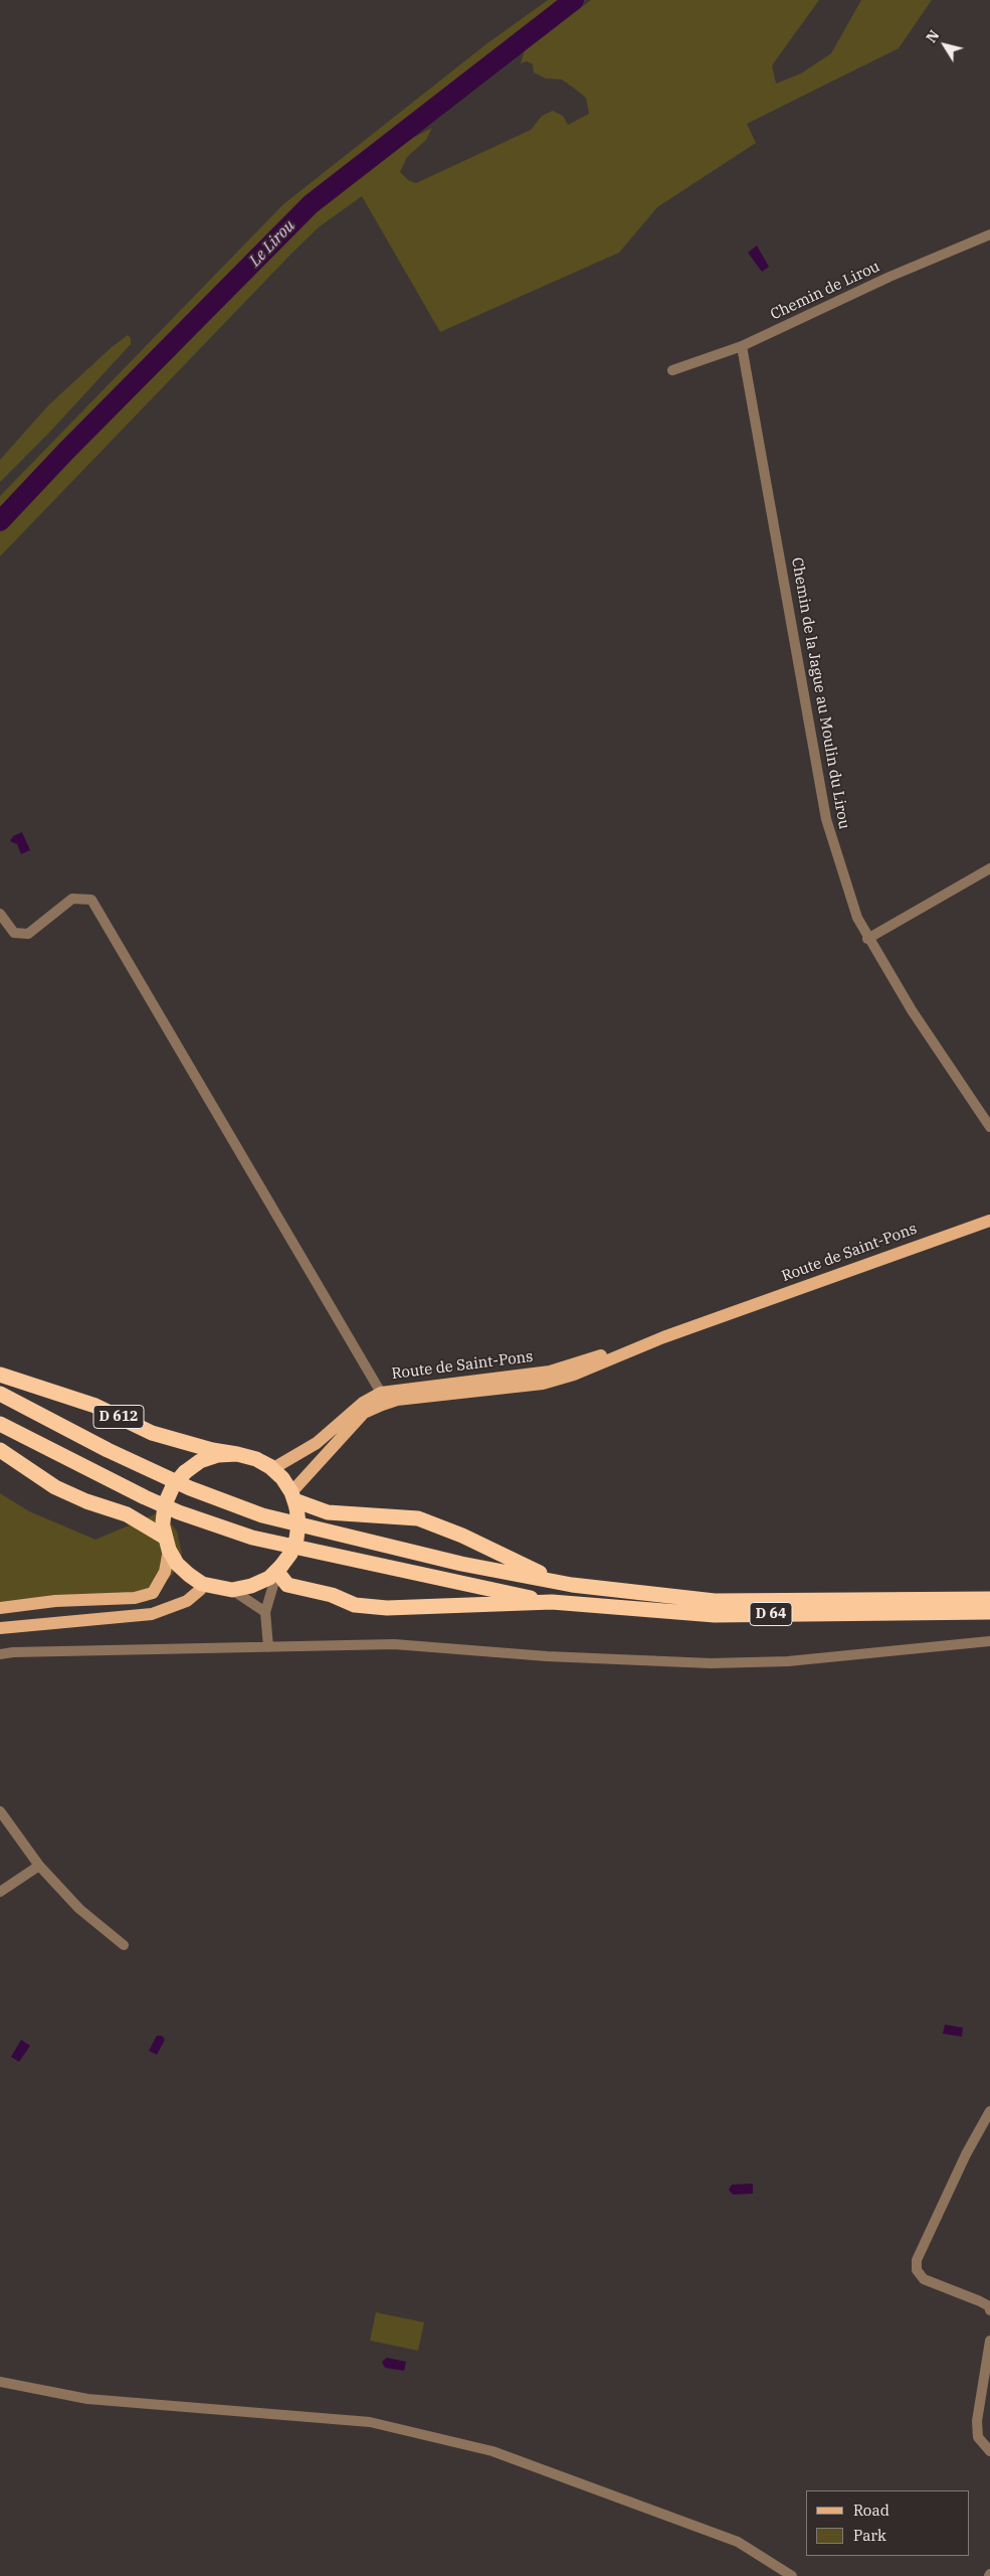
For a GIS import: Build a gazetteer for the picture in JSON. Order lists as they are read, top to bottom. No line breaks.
{"streets":{"highway":["D 612","D 64"],"main road":["Route de Saint-Pons"],"street":["Chemin de Lirou","Chemin de la Jague au Moulin du Lirou"]},"crossings":[["Chemin de Lirou","Chemin de la Jague au Moulin du Lirou"],["Route de Saint-Pons","D 612"],["Route de Saint-Pons","D 64"],["D 612","D 64"]],"water":["Le Lirou"],"legend":["Road","Park"],"north":"top left"}
